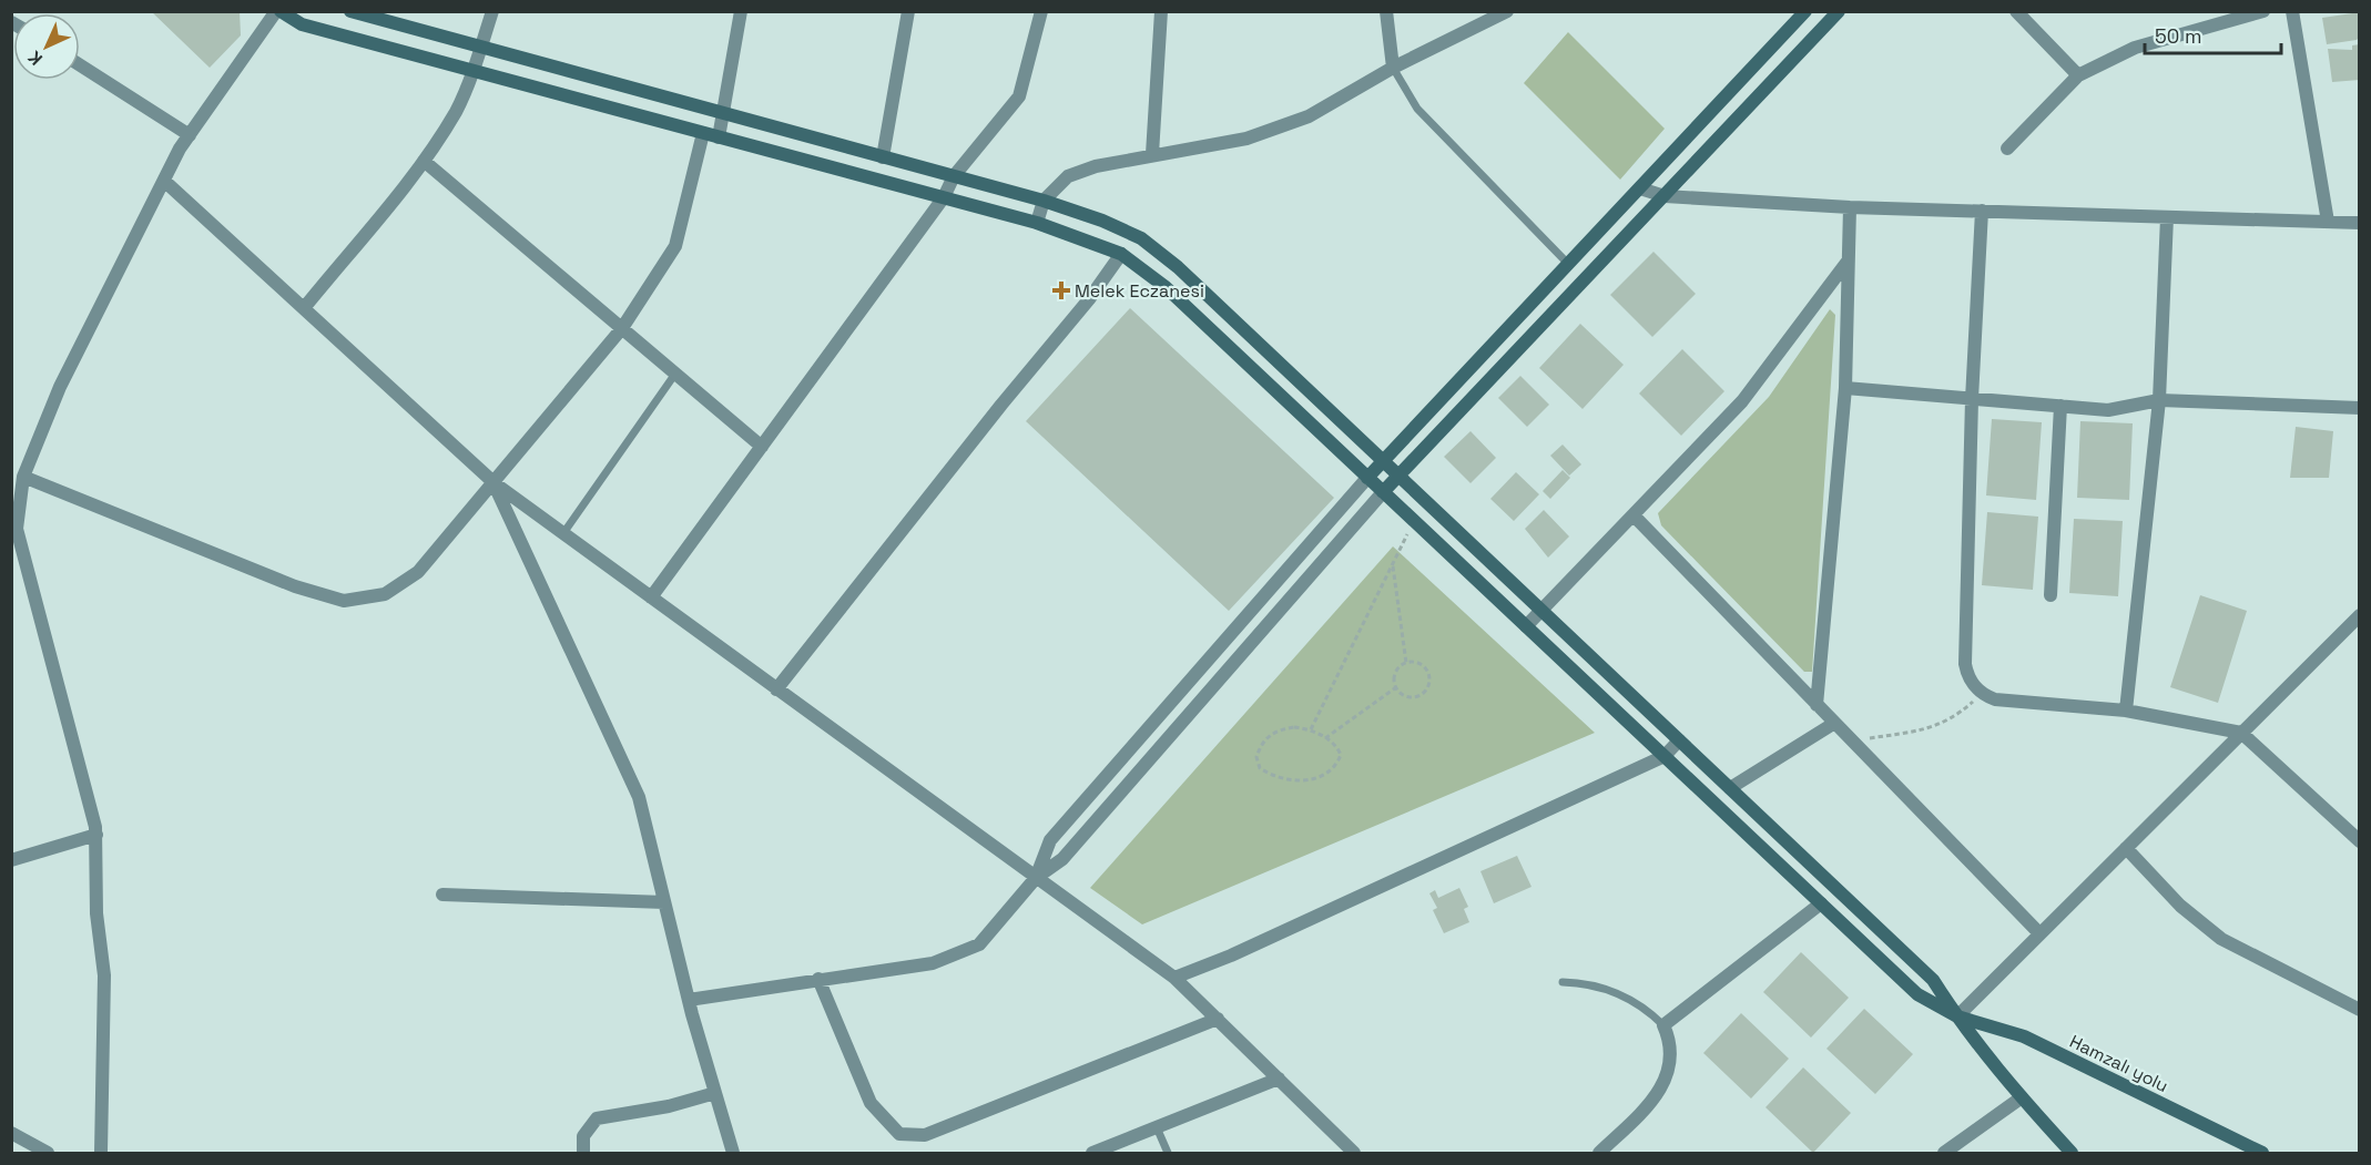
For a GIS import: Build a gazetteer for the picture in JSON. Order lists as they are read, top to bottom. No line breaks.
{"streets":{"main road":["Hamzalı yolu"]},"places":{"health":["Melek Eczanesi"]},"scale_bar":"50 m","north":"bottom left"}
